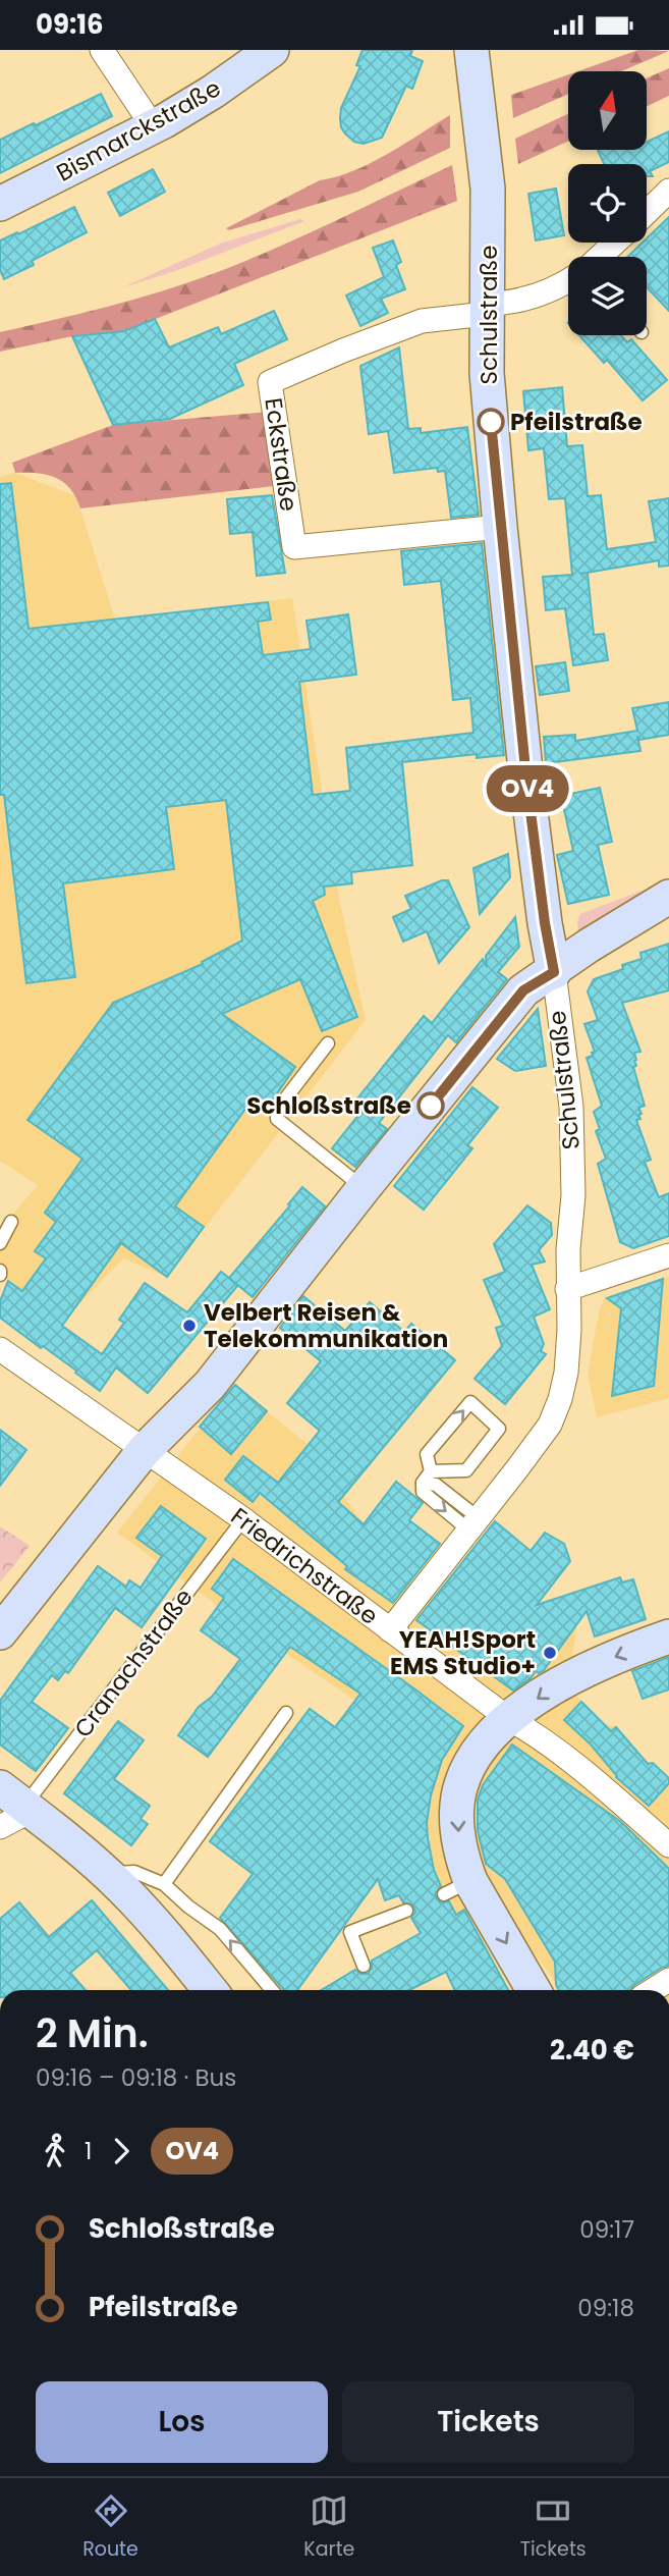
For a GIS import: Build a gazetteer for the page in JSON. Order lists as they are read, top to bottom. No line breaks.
{"streets":{"street":["Bismarckstraße","Schulstraße","Eckstraße","Friedrichstraße"],"lane":["Cranachstraße"]},"crossings":[["Schulstraße","Eckstraße"],["Schulstraße","Friedrichstraße"],["Friedrichstraße","Cranachstraße"]],"places":["Pfeilstraße","Schloßstraße","Velbert Reisen & Telekommunikation","YEAH!Sport EMS Studio+"],"lines":["bus line OV4"],"north":"top","page":{"status":"09:16","on_map":"OV4","heading":["2 Min.","09:16 – 09:18 · Bus","2.40 €"],"legs":["1","OV4"],"list":[{"name":"Schloßstraße","value":"09:17"},{"name":"Pfeilstraße","value":"09:18"}],"buttons":["Los","Tickets"],"tabs":["Route","Karte","Tickets"]}}
